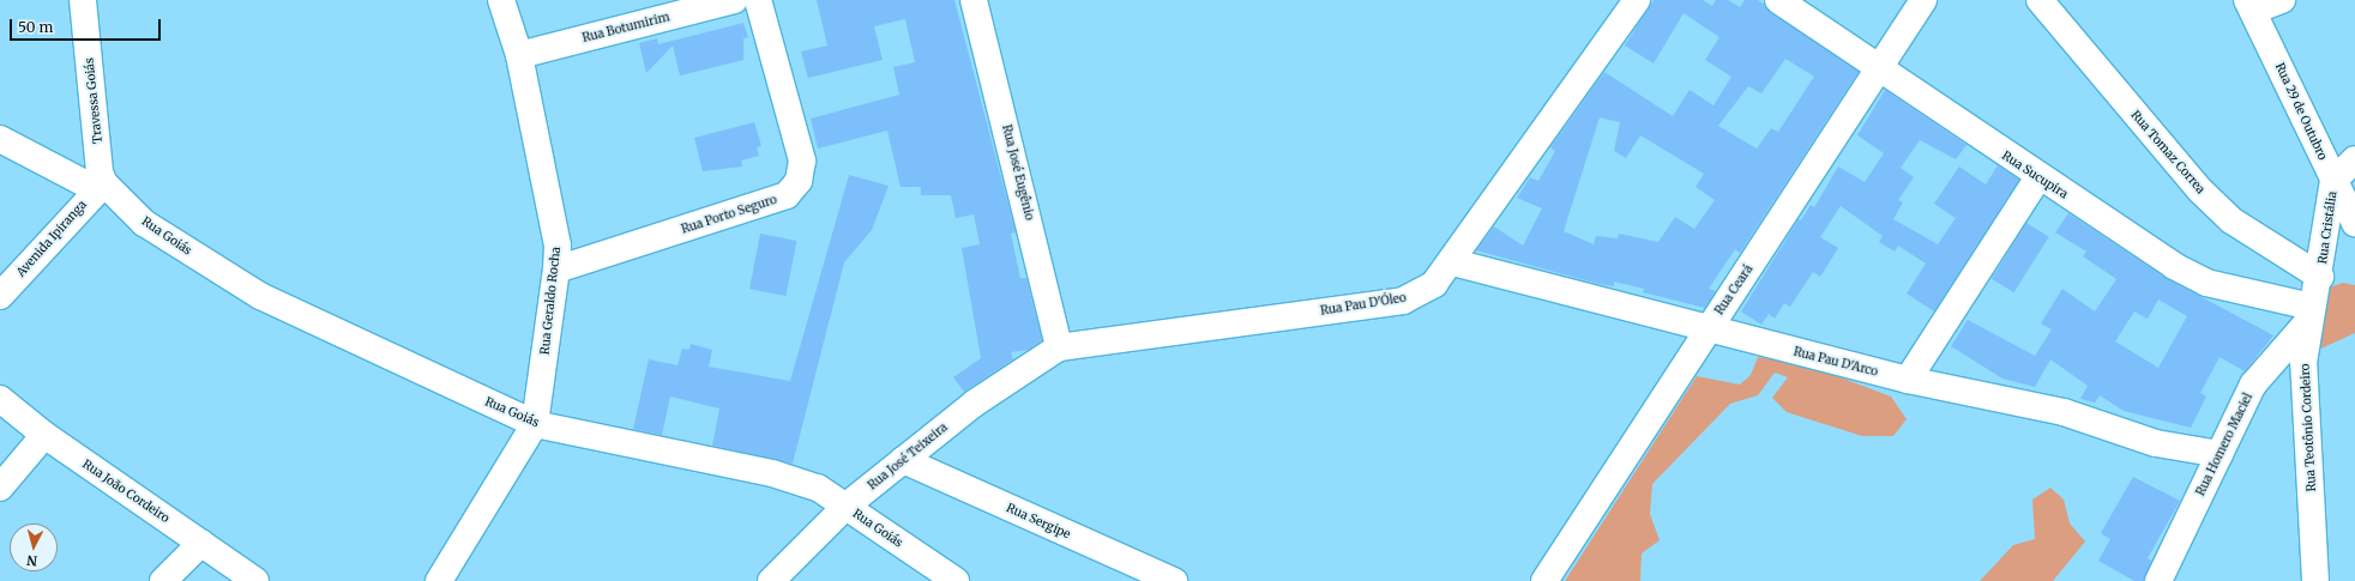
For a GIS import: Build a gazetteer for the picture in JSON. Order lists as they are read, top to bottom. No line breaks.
{"streets":{"street":["Rua Botumirim","Travessa Goiás","Rua 29 de Outubro","Rua Tomaz Correa","Rua José Eugênio","Rua Sucupira","Rua Porto Seguro","Rua Cristália","Rua Goiás","Avenida Ipiranga","Rua Ceará","Rua Geraldo Rocha","Rua Pau D'Óleo","Rua Pau D'Arco","Rua Teotônio Cordeiro","Rua Homero Maciel","Rua José Teixeira","Rua João Cordeiro","Rua Sergipe"]},"crossings":[["Rua Botumirim","Rua Geraldo Rocha"],["Travessa Goiás","Rua Goiás"],["Travessa Goiás","Avenida Ipiranga"],["Rua 29 de Outubro","Rua Cristália"],["Rua Tomaz Correa","Rua Cristália"],["Rua Tomaz Correa","Rua Teotônio Cordeiro"],["Rua José Eugênio","Rua Pau D'Óleo"],["Rua José Eugênio","Rua José Teixeira"],["Rua Sucupira","Rua Ceará"],["Rua Sucupira","Rua Teotônio Cordeiro"],["Rua Sucupira","Rua Homero Maciel"],["Rua Porto Seguro","Rua Geraldo Rocha"],["Rua Cristália","Rua Teotônio Cordeiro"],["Rua Goiás","Avenida Ipiranga"],["Rua Goiás","Rua Geraldo Rocha"],["Rua Goiás","Rua José Teixeira"],["Rua Ceará","Rua Pau D'Arco"],["Rua Pau D'Óleo","Rua Pau D'Arco"],["Rua Pau D'Óleo","Rua José Teixeira"],["Rua Pau D'Arco","Rua Homero Maciel"],["Rua Teotônio Cordeiro","Rua Homero Maciel"],["Rua José Teixeira","Rua Sergipe"]],"scale_bar":"50 m","north":"bottom"}
